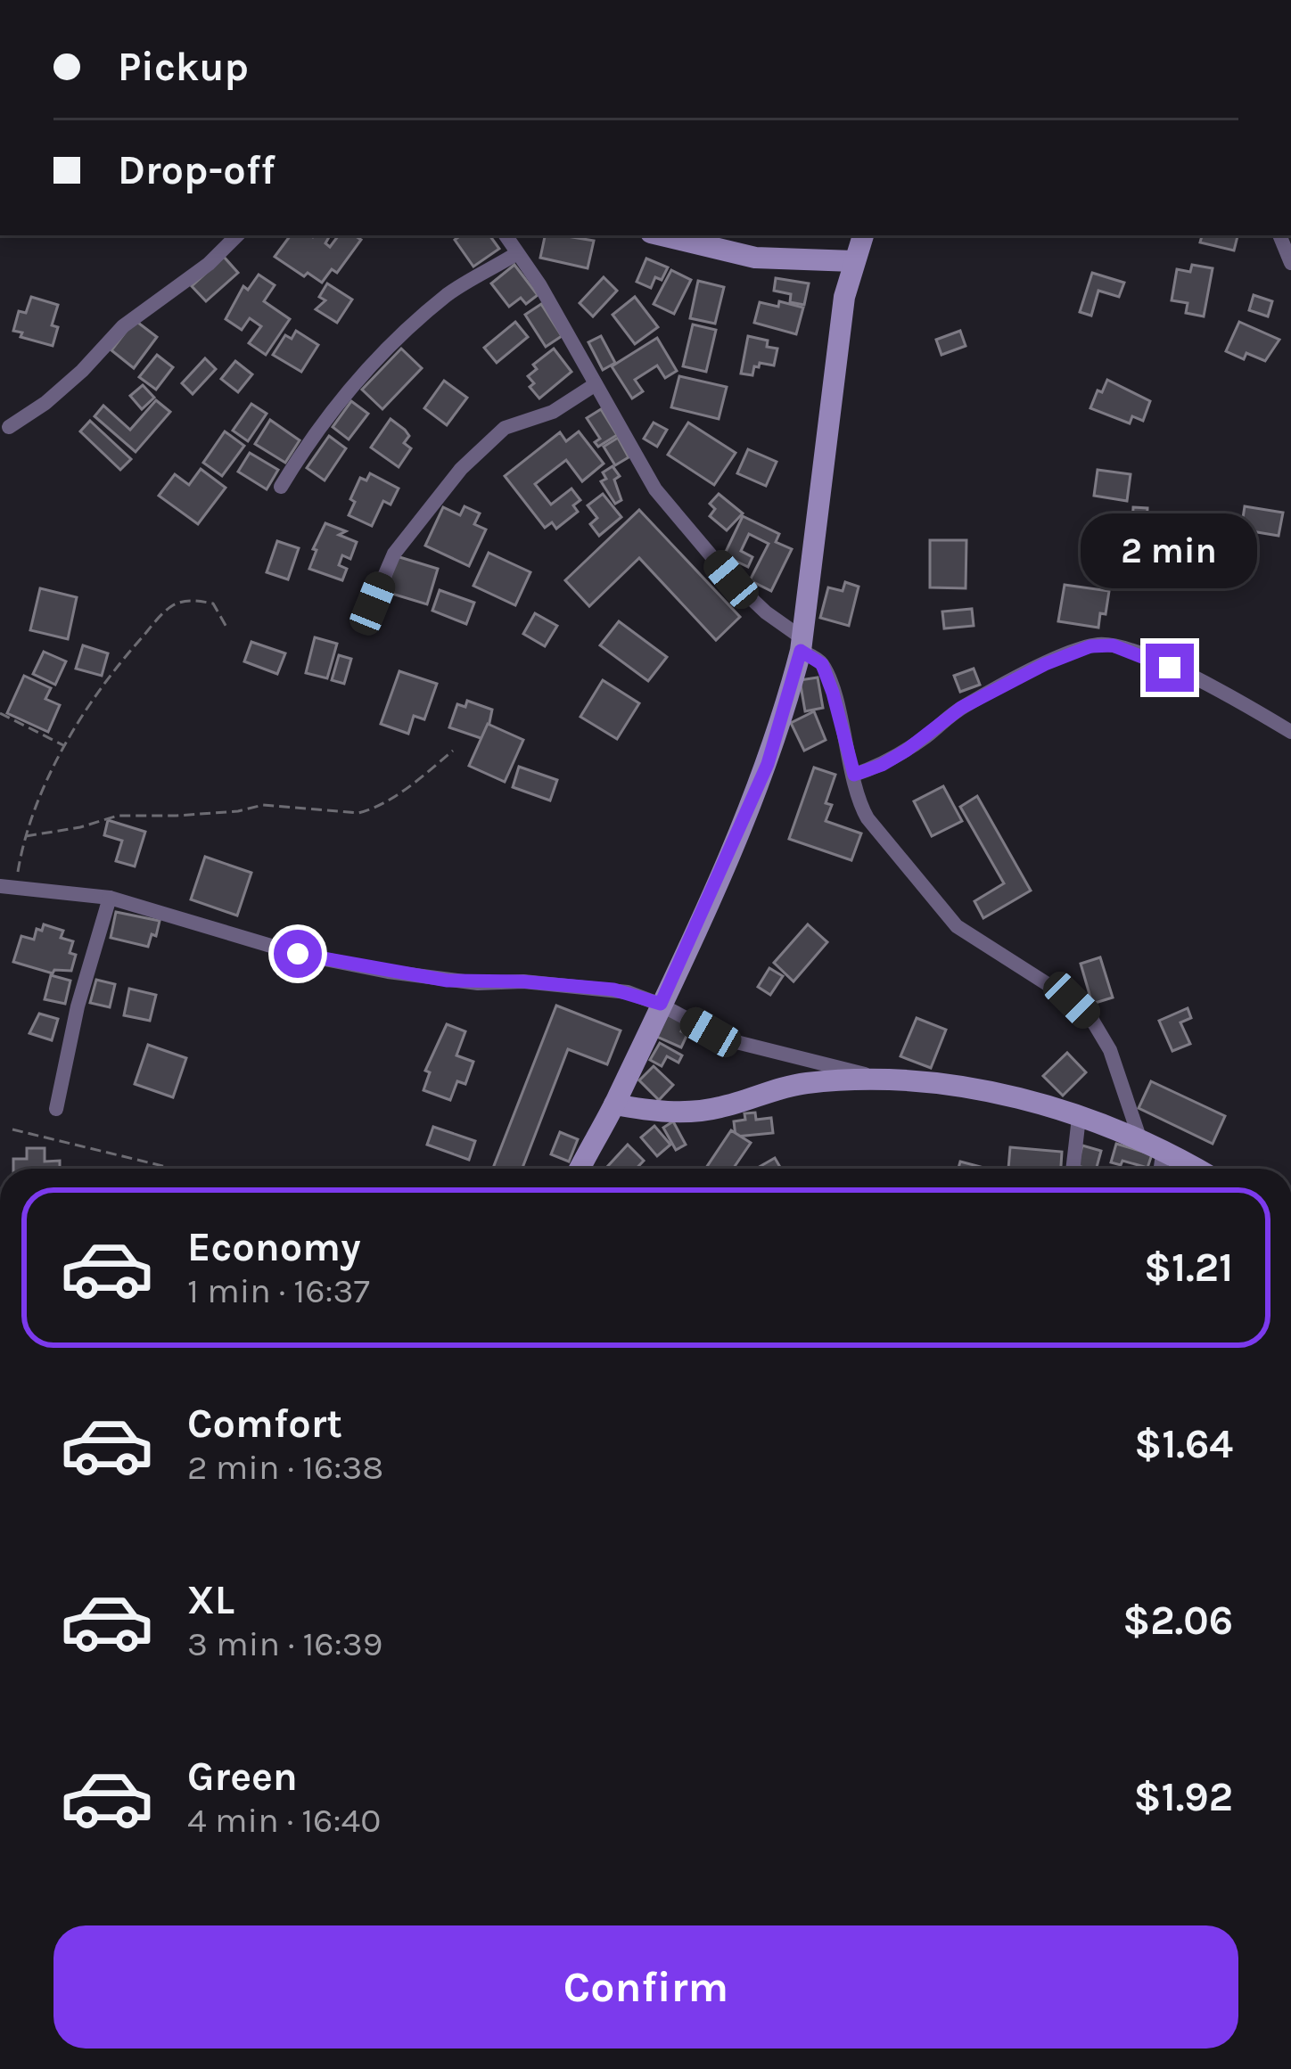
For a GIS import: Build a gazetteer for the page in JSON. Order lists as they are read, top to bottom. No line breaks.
{"page":{"banner":["Pickup","Drop-off"],"bubble":"2 min","list":[{"name":"Economy","note":"1 min · 16:37","value":"$1.21"},{"name":"Comfort","note":"2 min · 16:38","value":"$1.64"},{"name":"XL","note":"3 min · 16:39","value":"$2.06"},{"name":"Green","note":"4 min · 16:40","value":"$1.92"}],"buttons":"Confirm"}}
